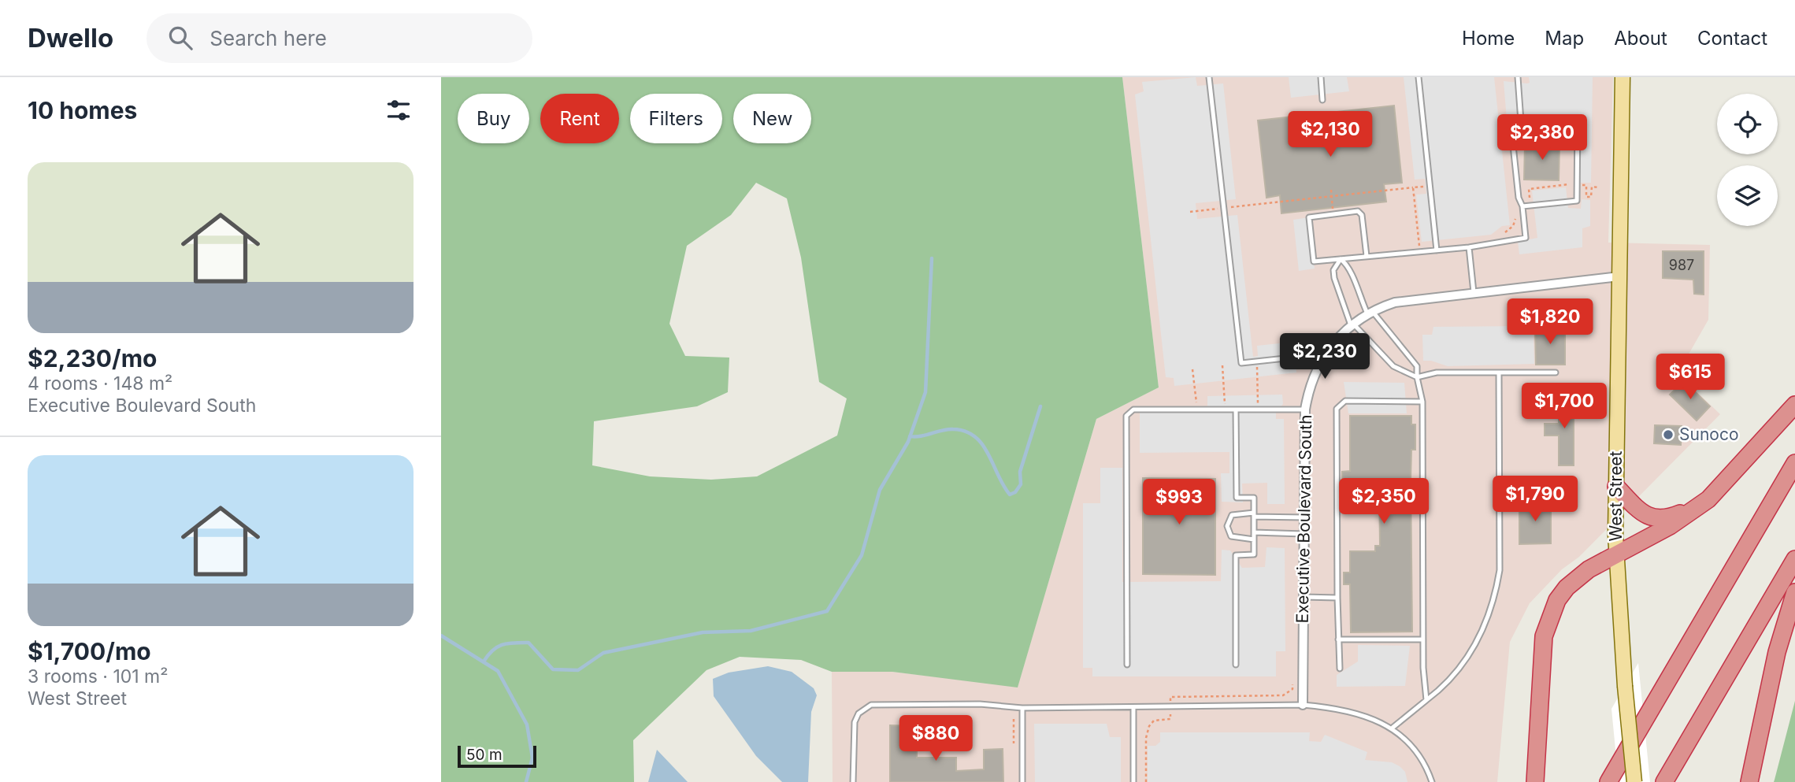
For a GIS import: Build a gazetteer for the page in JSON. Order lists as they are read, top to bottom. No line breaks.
{"streets":{"main road":["West Street"],"street":["Executive Boulevard South"]},"crossings":[["West Street","Executive Boulevard South"]],"places":["Sunoco"],"house_numbers":["987"],"scale_bar":"50 m","page":{"header":"Dwello","search":"Search here","nav":["Home","Map","About","Contact"],"heading":"10 homes","chip":["Buy","Rent","Filters","New"],"price":["$2,130","$2,380","$1,820","$2,230","$615","$1,700","$1,790","$2,350","$993","$880"],"list":[{"name":"$2,230/mo","note":"4 rooms · 148 m² · Executive Boulevard South"},{"name":"$1,700/mo","note":"3 rooms · 101 m² · West Street"}],"scale":"50 m"}}
